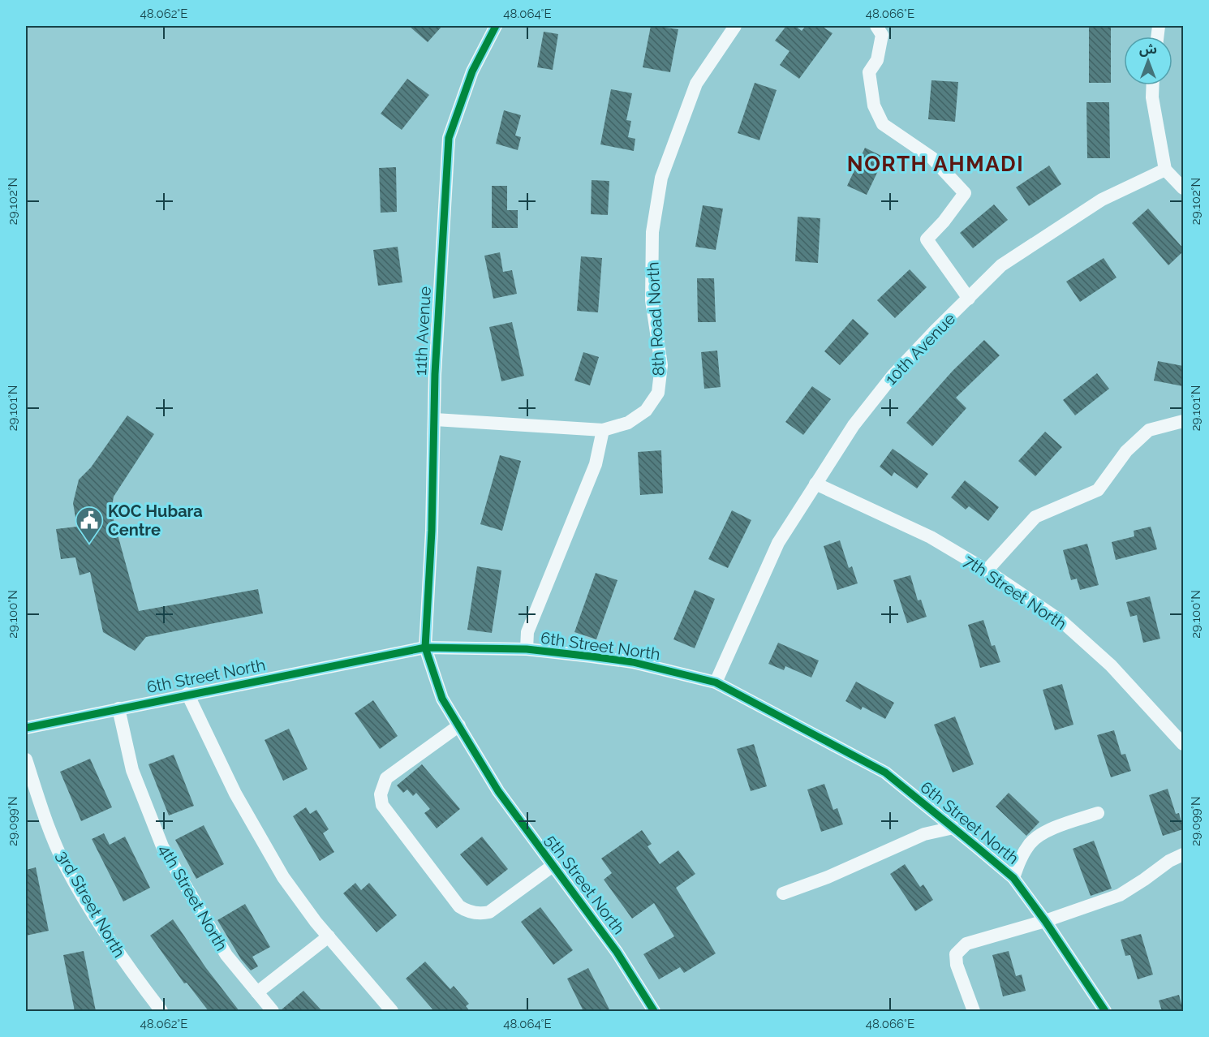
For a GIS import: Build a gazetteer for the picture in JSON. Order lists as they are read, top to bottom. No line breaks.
{"streets":{"street":["8th Road North","11th Avenue","10th Avenue","7th Street North","6th Street North","5th Street North","4th Street North","3rd Street North"]},"crossings":[["8th Road North","11th Avenue"],["11th Avenue","6th Street North"],["11th Avenue","5th Street North"],["10th Avenue","7th Street North"],["10th Avenue","6th Street North"],["6th Street North","5th Street North"],["6th Street North","4th Street North"]],"districts":["NORTH AHMADI"],"places":{"public building":["KOC Hubara Centre"]},"north":"top","coordinates":["48.062°E","48.064°E","48.066°E","29.102°N","29.101°N","29.100°N","29.099°N"]}
